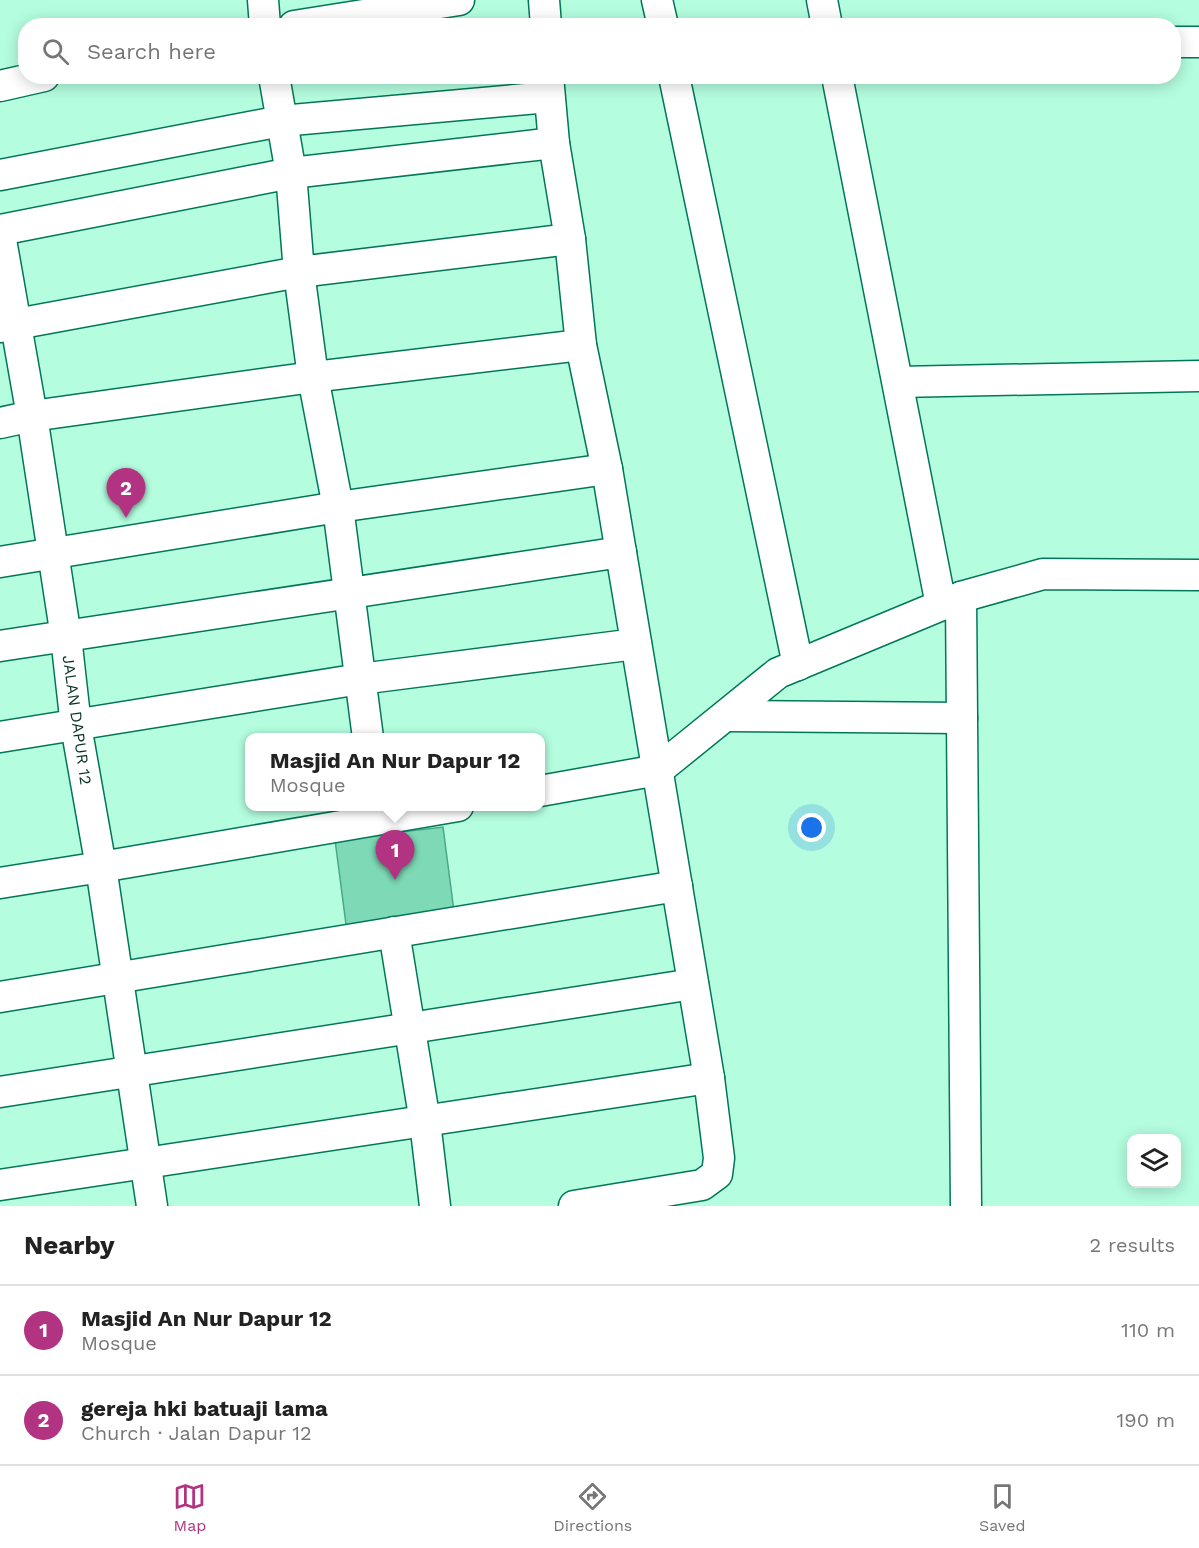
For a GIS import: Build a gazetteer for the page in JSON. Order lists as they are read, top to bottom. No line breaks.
{"streets":{"street":["JALAN DAPUR 12"]},"page":{"search":"Search here","pins":["2","1"],"popup":["Masjid An Nur Dapur 12","Mosque"],"heading":["Nearby","2 results"],"list":[{"mark":"1","name":"Masjid An Nur Dapur 12","note":"Mosque","value":"110 m"},{"mark":"2","name":"gereja hki batuaji lama","note":"Church · Jalan Dapur 12","value":"190 m"}],"nav":["Map","Directions","Saved"]}}
